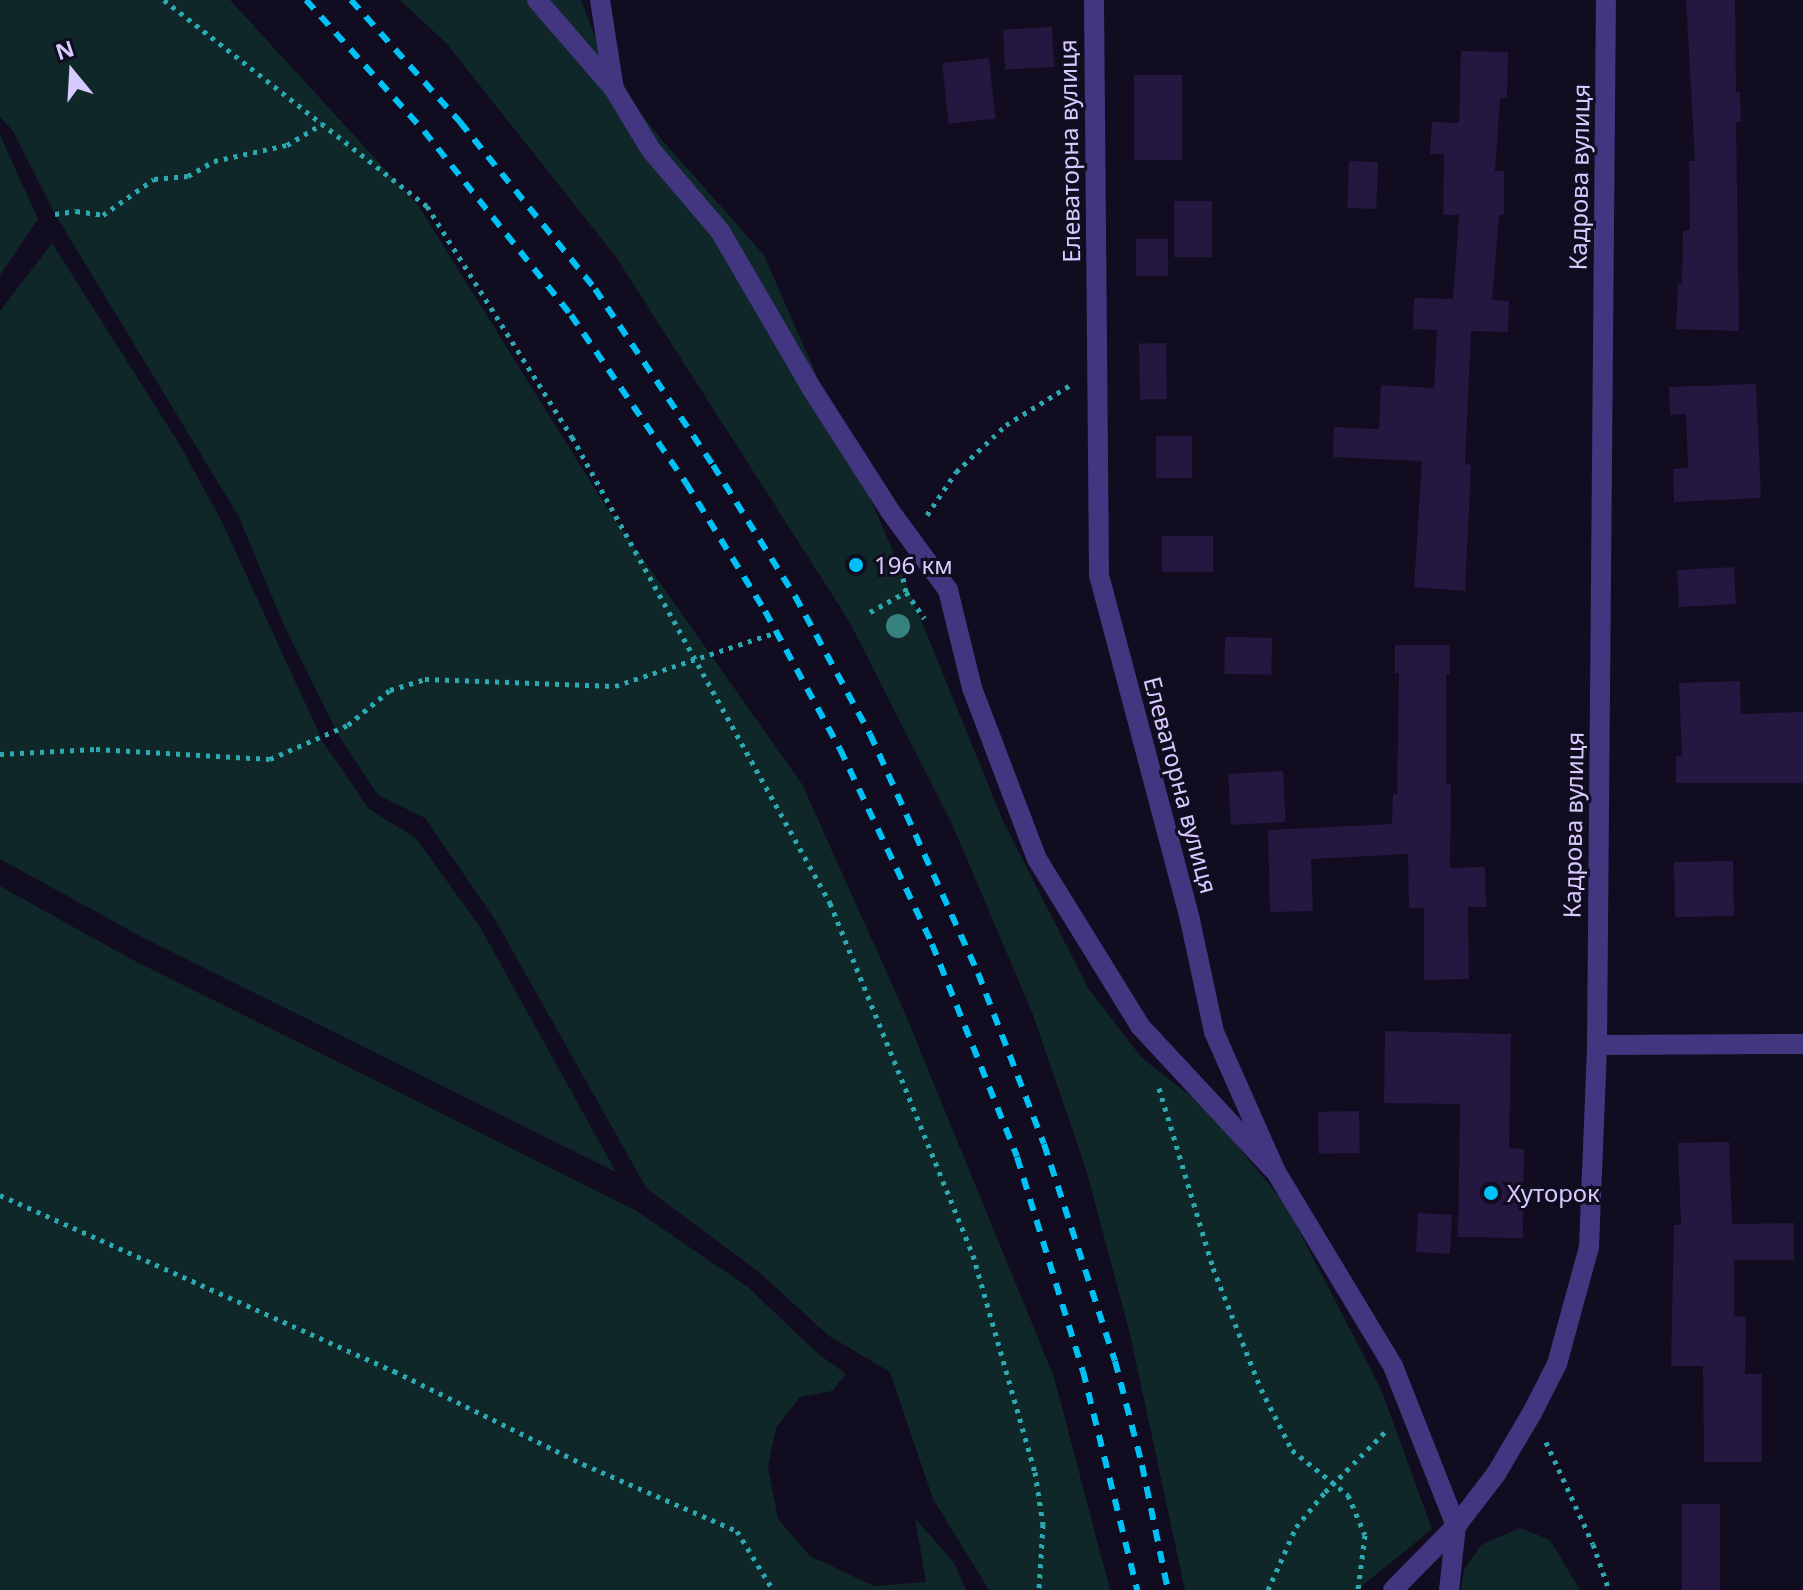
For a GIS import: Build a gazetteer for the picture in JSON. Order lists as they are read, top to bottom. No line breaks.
{"streets":{"street":["Елеваторна вулиця","Кадрова вулиця"]},"crossings":[["Елеваторна вулиця","Кадрова вулиця"]],"places":["196 км","Хуторок"],"north":"top"}
